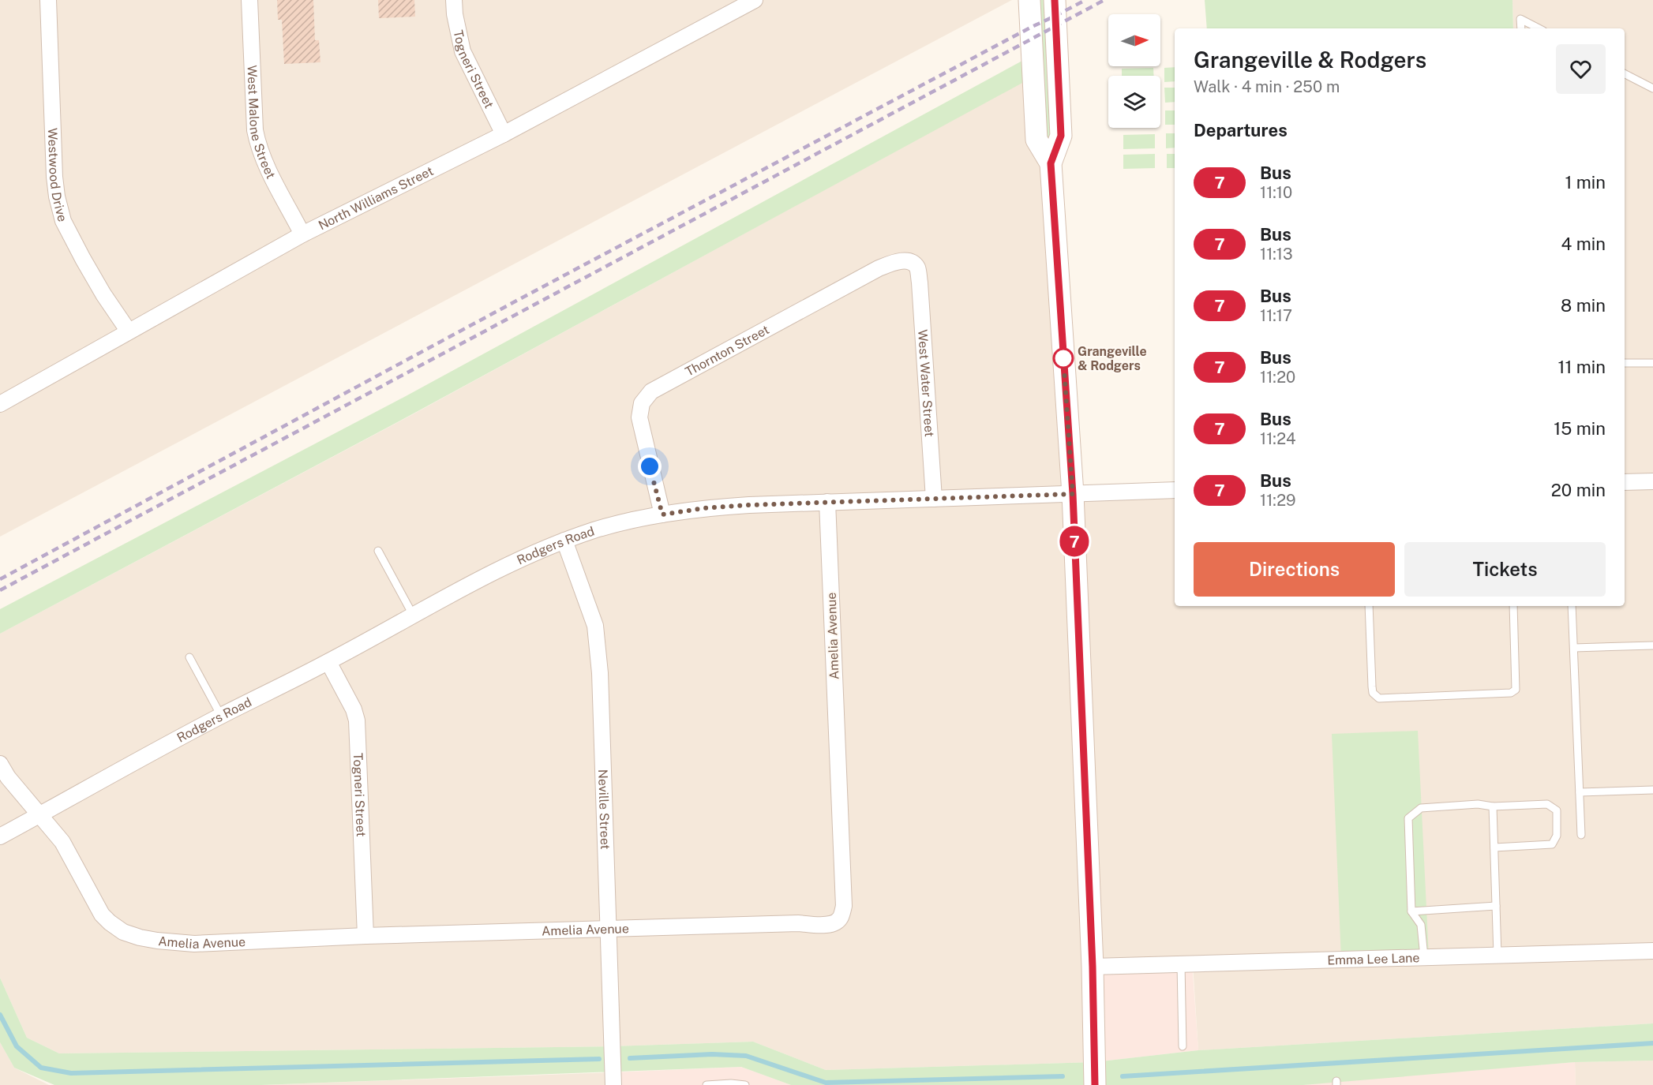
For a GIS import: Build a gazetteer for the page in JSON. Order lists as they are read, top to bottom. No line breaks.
{"streets":{"street":["Togneri Street","West Malone Street","Westwood Drive","North Williams Street","Thornton Street","West Water Street","Rodgers Road","Amelia Avenue","Neville Street","Emma Lee Lane"]},"crossings":[["Togneri Street","North Williams Street"],["Togneri Street","Rodgers Road"],["Togneri Street","Amelia Avenue"],["West Malone Street","North Williams Street"],["Westwood Drive","North Williams Street"],["Thornton Street","West Water Street"],["Thornton Street","Rodgers Road"],["West Water Street","Rodgers Road"],["Rodgers Road","Amelia Avenue"],["Rodgers Road","Neville Street"],["Amelia Avenue","Neville Street"]],"places":["Grangeville & Rodgers"],"lines":["bus line 7"],"north":"right","page":{"on_map":"7","heading":[["Grangeville & Rodgers","Walk · 4 min · 250 m"],"Departures"],"list":[{"mark":"7","name":"Bus","note":"11:10","value":"1 min"},{"mark":"7","name":"Bus","note":"11:13","value":"4 min"},{"mark":"7","name":"Bus","note":"11:17","value":"8 min"},{"mark":"7","name":"Bus","note":"11:20","value":"11 min"},{"mark":"7","name":"Bus","note":"11:24","value":"15 min"},{"mark":"7","name":"Bus","note":"11:29","value":"20 min"}],"buttons":["Directions","Tickets"]}}
